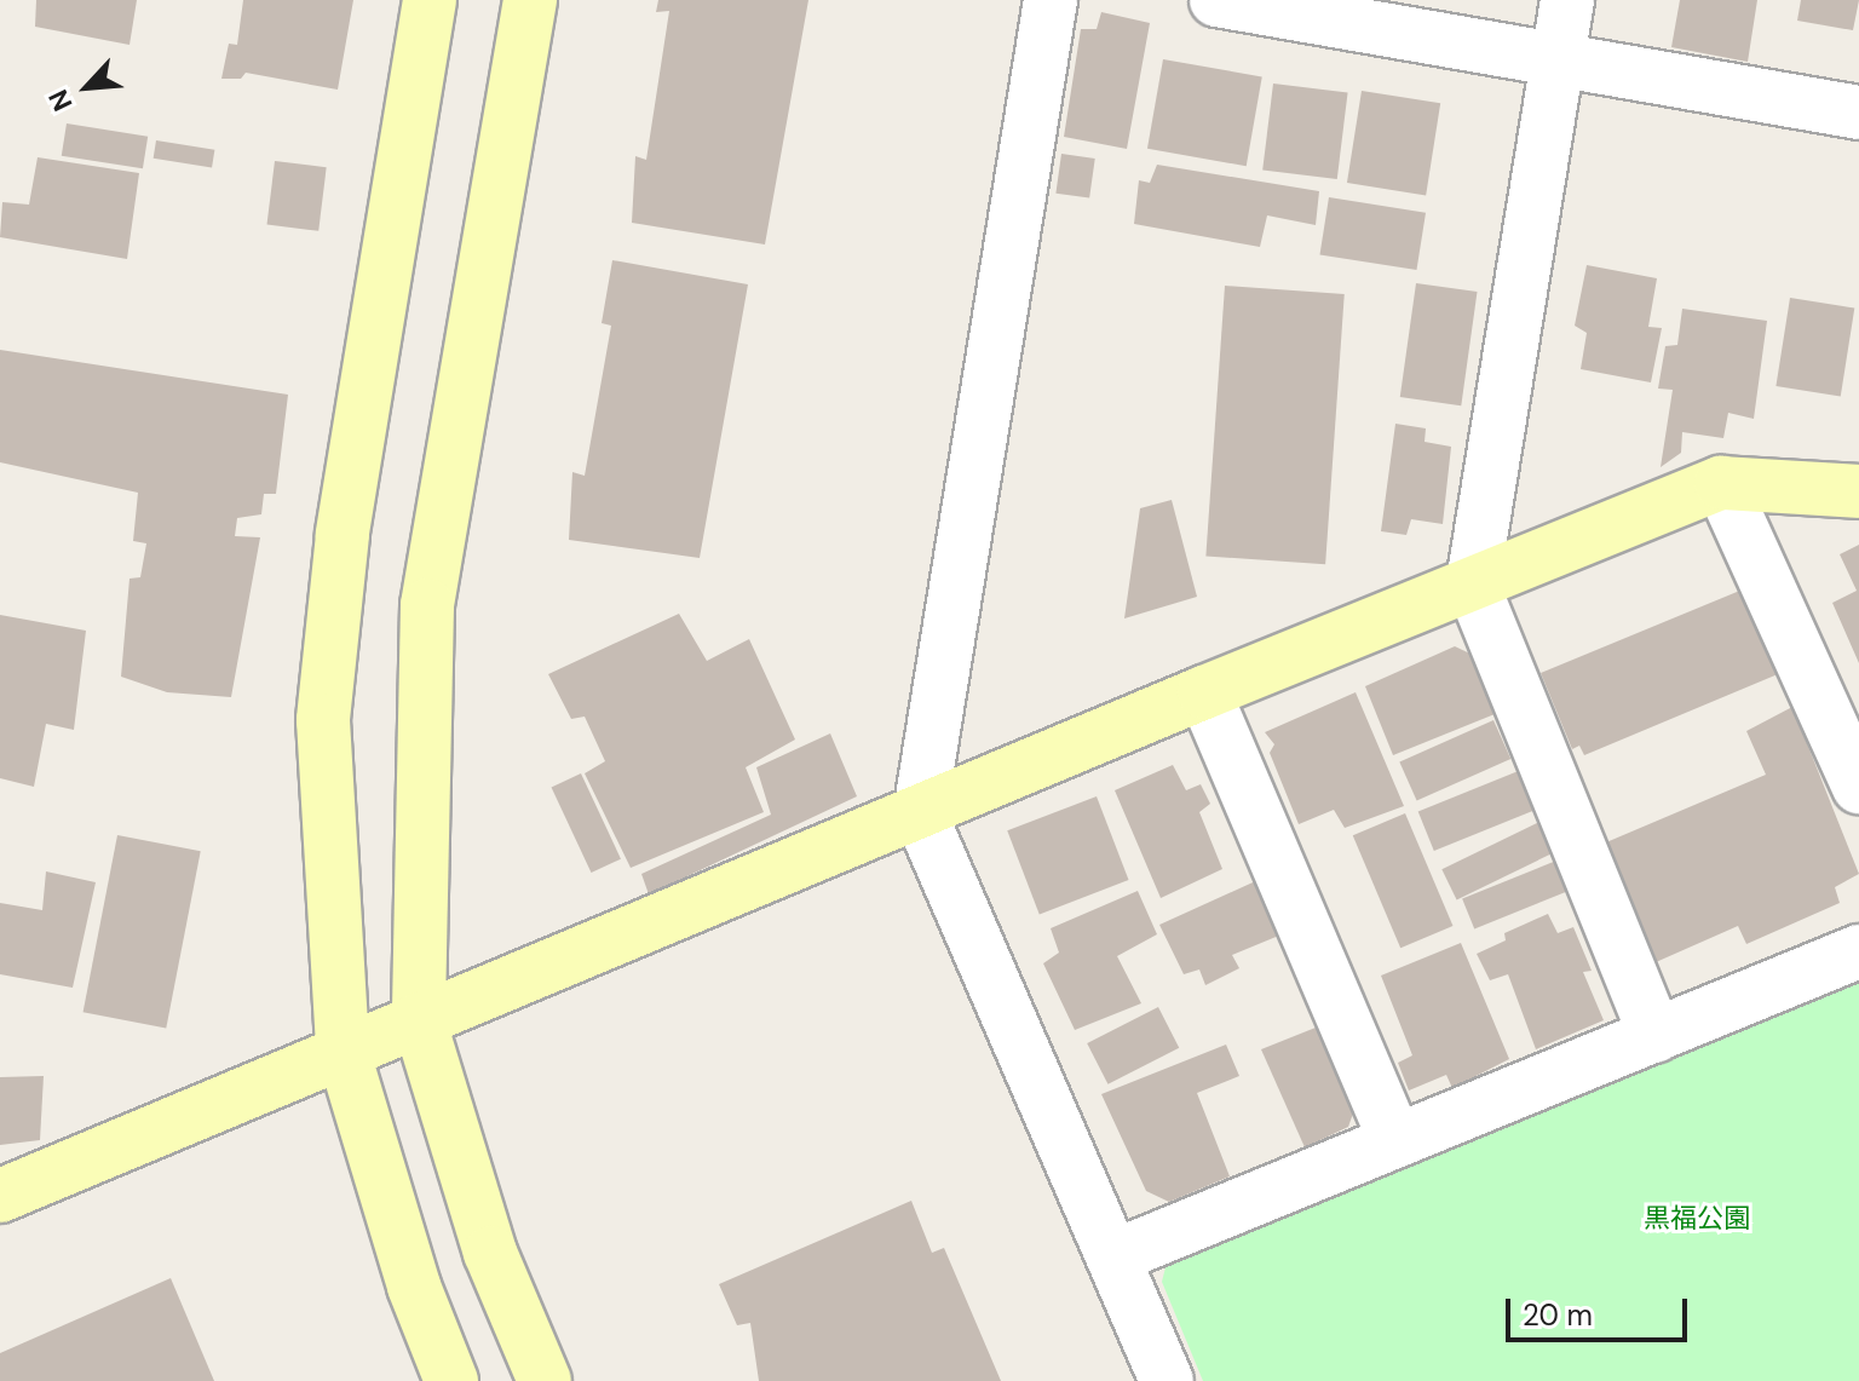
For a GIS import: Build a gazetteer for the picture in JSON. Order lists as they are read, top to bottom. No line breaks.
{"parks":["黒福公園"],"scale_bar":"20 m","north":"bottom left"}
